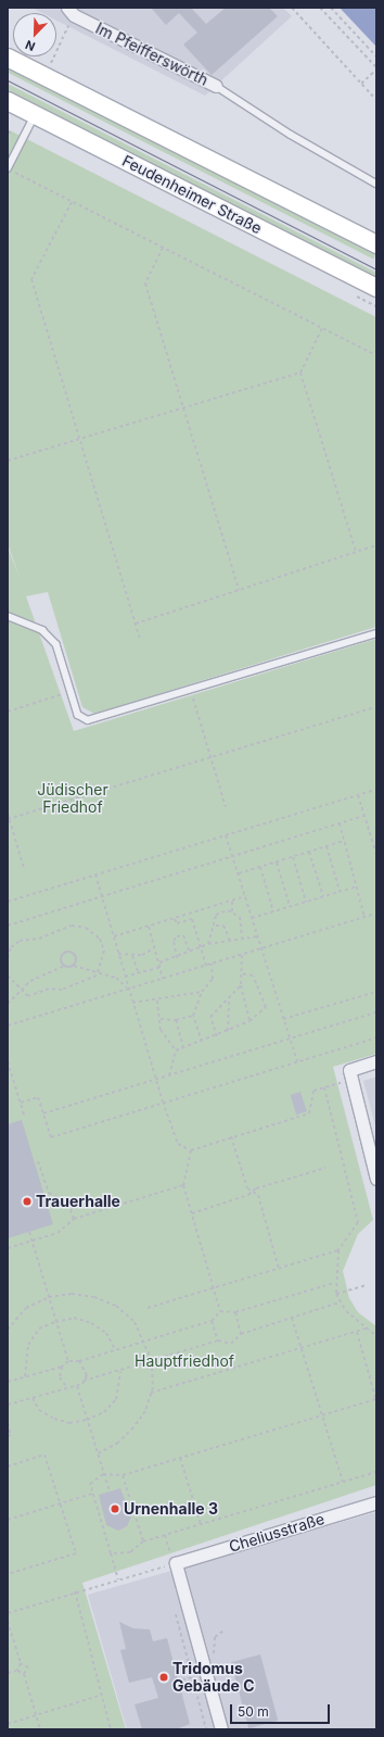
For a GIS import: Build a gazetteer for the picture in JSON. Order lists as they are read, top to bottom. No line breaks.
{"streets":{"main road":["Feudenheimer Straße"],"street":["Im Pfeifferswörth","Cheliusstraße"]},"parks":["Jüdischer Friedhof","Hauptfriedhof"],"places":["Trauerhalle","Urnenhalle 3","Tridomus Gebäude C"],"scale_bar":"50 m","north":"bottom left"}
